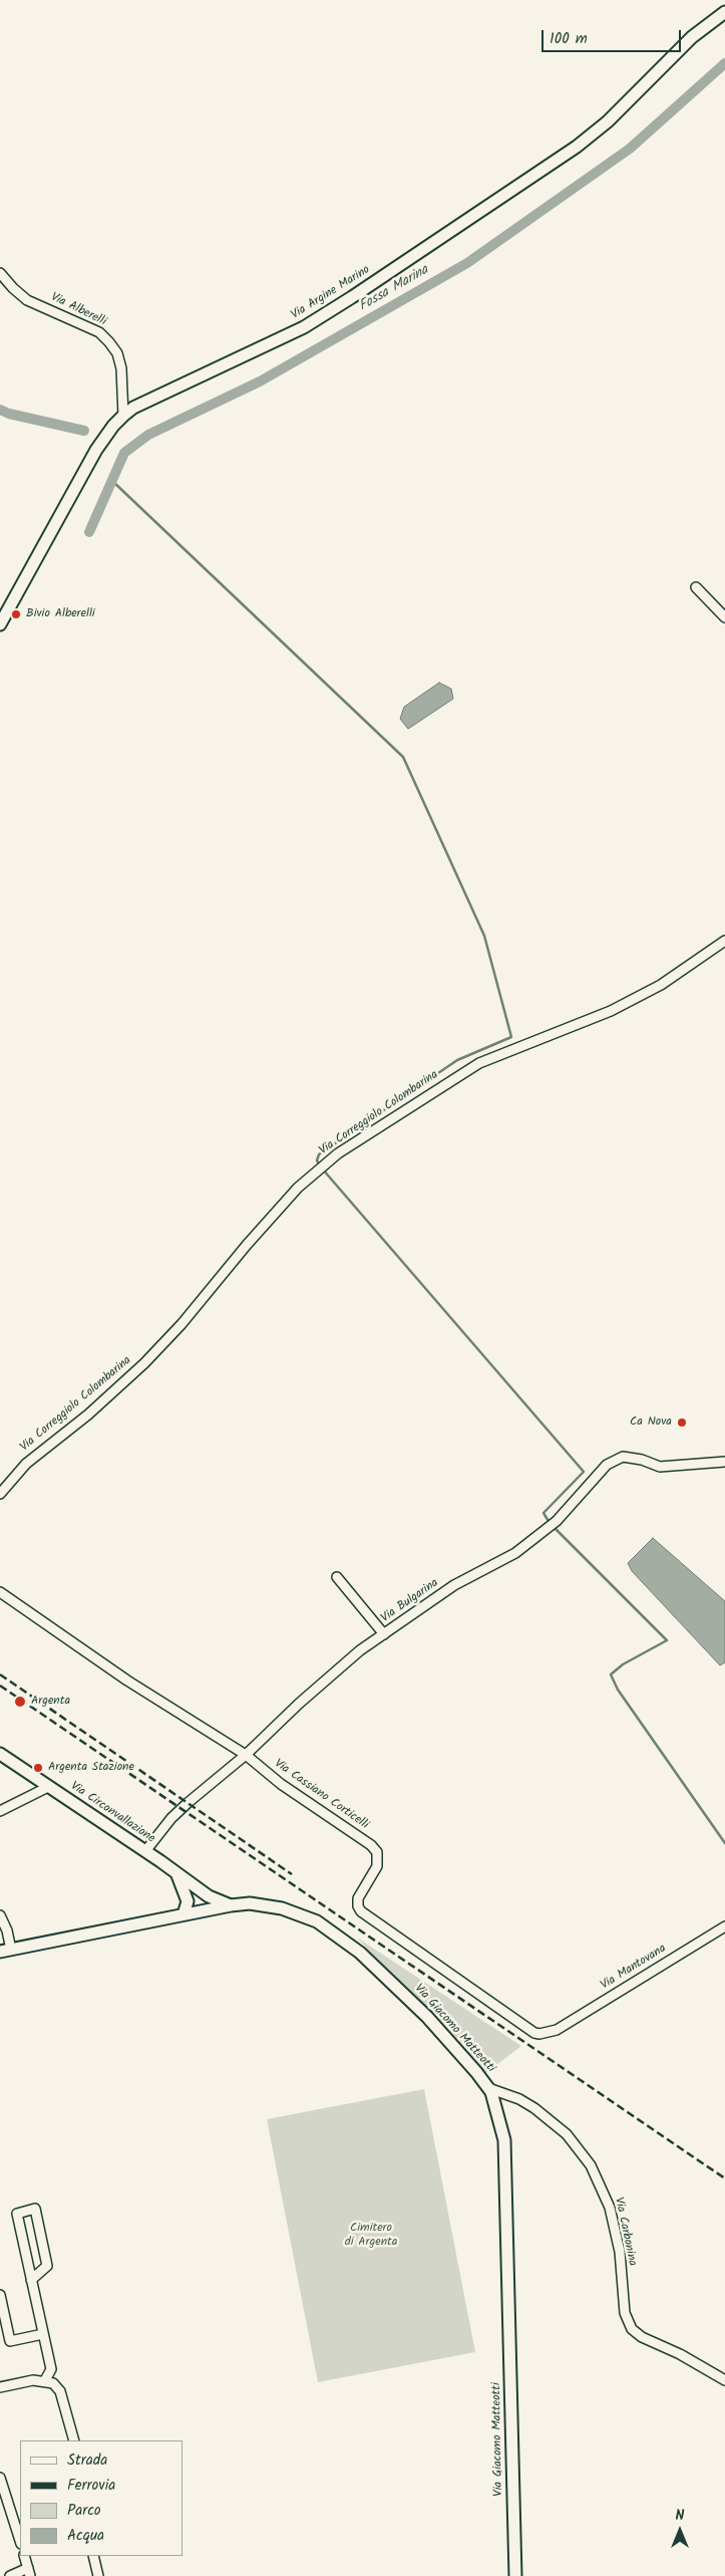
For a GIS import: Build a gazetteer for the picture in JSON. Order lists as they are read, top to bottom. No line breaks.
{"streets":{"street":["Via Argine Marino","Via Alberelli","Via Correggiolo Colombarina","Via Bulgarina","Via Cassiano Corticelli","Via Circonvallazione","Via Mantovana","Via Giacomo Matteotti","Via Carbonina"]},"crossings":[["Via Argine Marino","Via Alberelli"],["Via Bulgarina","Via Cassiano Corticelli"],["Via Bulgarina","Via Circonvallazione"],["Via Cassiano Corticelli","Via Mantovana"],["Via Circonvallazione","Via Giacomo Matteotti"],["Via Giacomo Matteotti","Via Carbonina"]],"water":["Fossa Marina"],"parks":["Cimitero di Argenta"],"places":["Bivio Alberelli","Ca Nova","Argenta","Argenta Stazione"],"legend":["Strada","Ferrovia","Parco","Acqua"],"scale_bar":"100 m","north":"top"}
